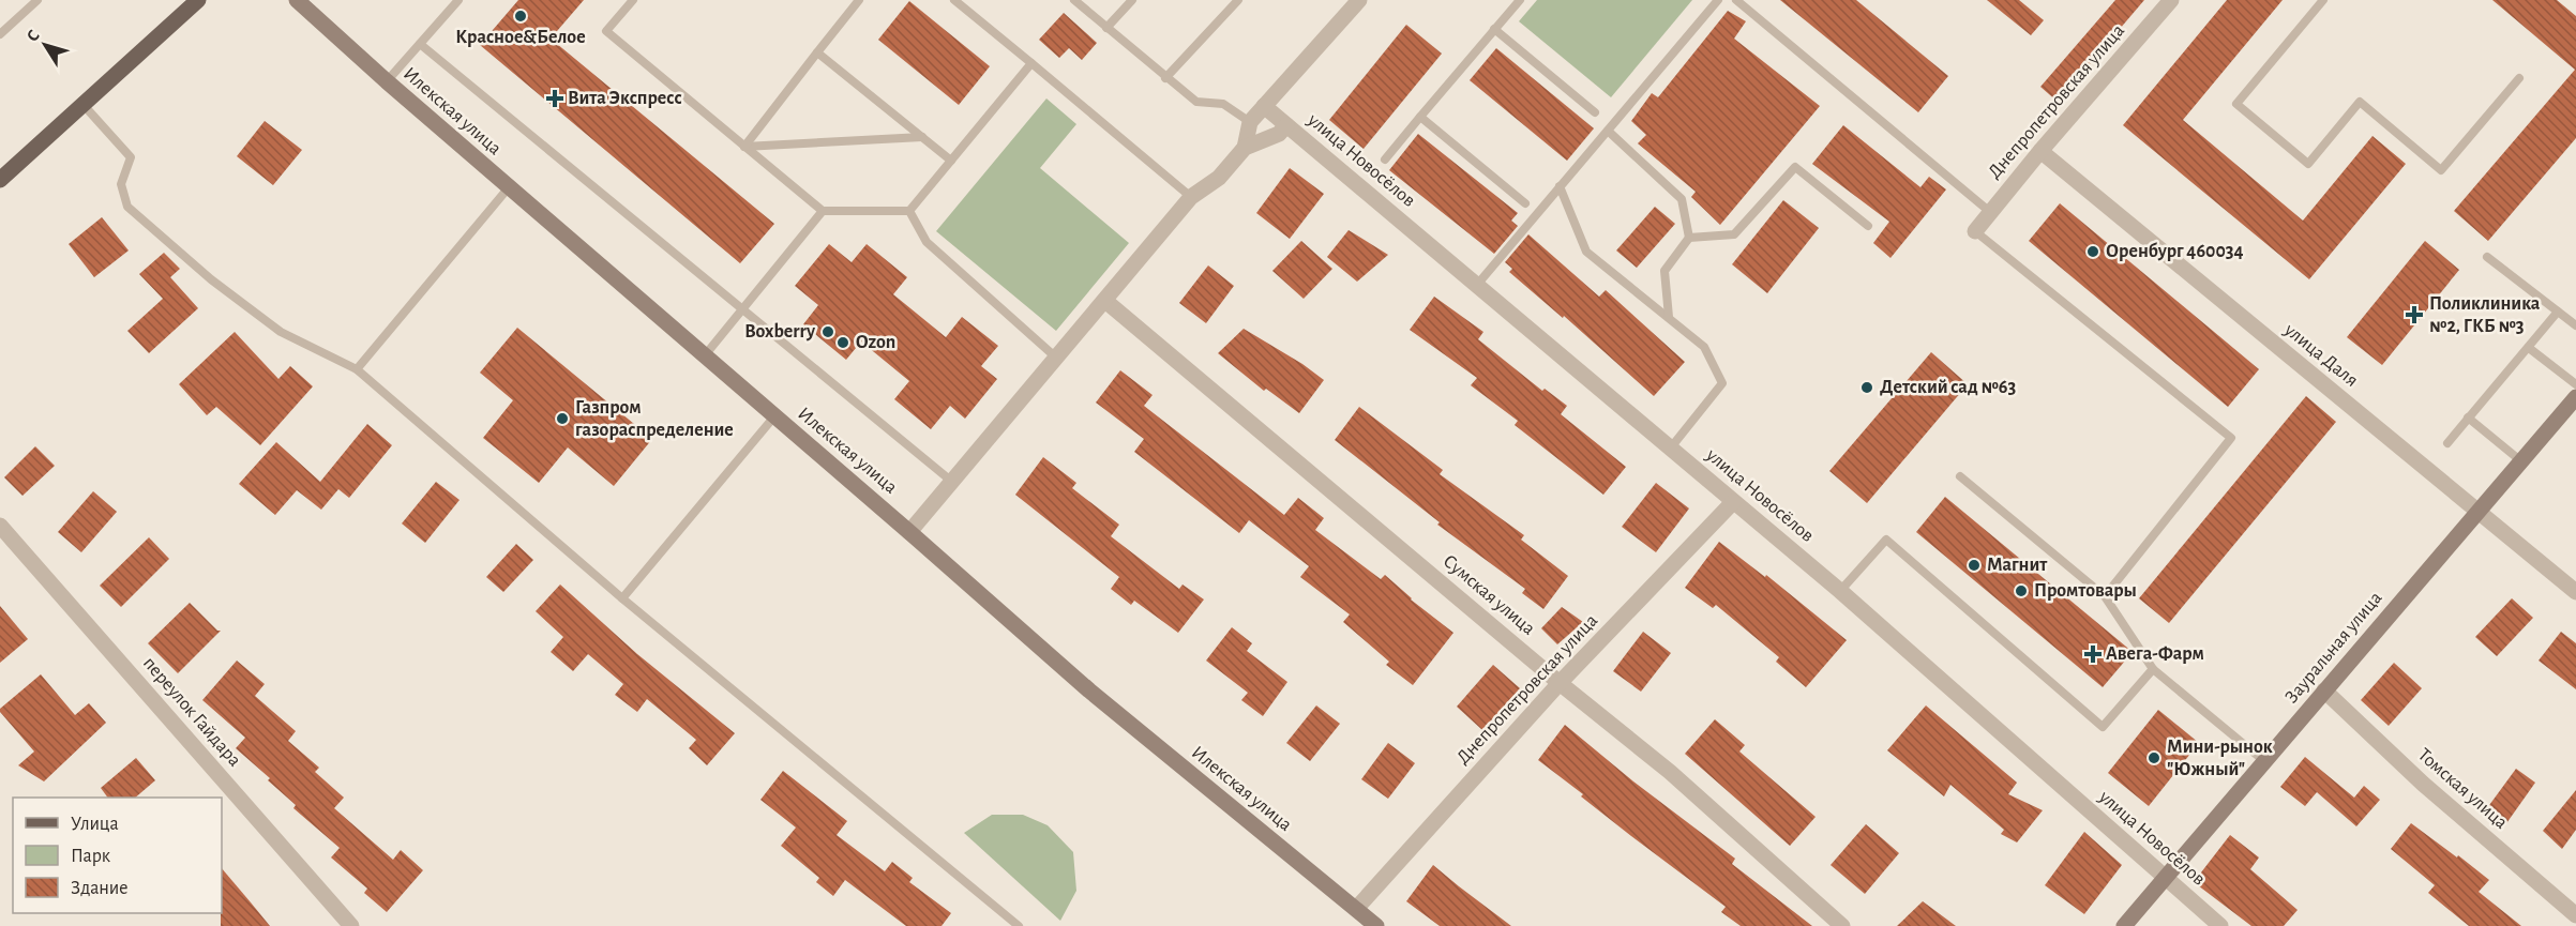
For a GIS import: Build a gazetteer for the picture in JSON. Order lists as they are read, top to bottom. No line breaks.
{"streets":{"street":["Днепропетровская улица","Илекская улица","улица Новосёлов","улица Даля","Сумская улица","Зауральная улица","переулок Гайдара","Томская улица"]},"crossings":[["Днепропетровская улица","Илекская улица"],["Днепропетровская улица","улица Новосёлов"],["Днепропетровская улица","улица Даля"],["Днепропетровская улица","Сумская улица"],["улица Новосёлов","Зауральная улица"],["улица Даля","Зауральная улица"],["Зауральная улица","Томская улица"]],"places":{"other":["Красное&Белое","Оренбург 460034","Boxberry","Ozon","Детский сад №63","Газпром газораспределение","Магнит","Промтовары","Мини-рынок \"Южный\""],"health":["Вита Экспресс","Поликлиника №2, ГКБ №3","Авега-Фарм"]},"legend":["Улица","Парк","Здание"],"north":"top left"}
